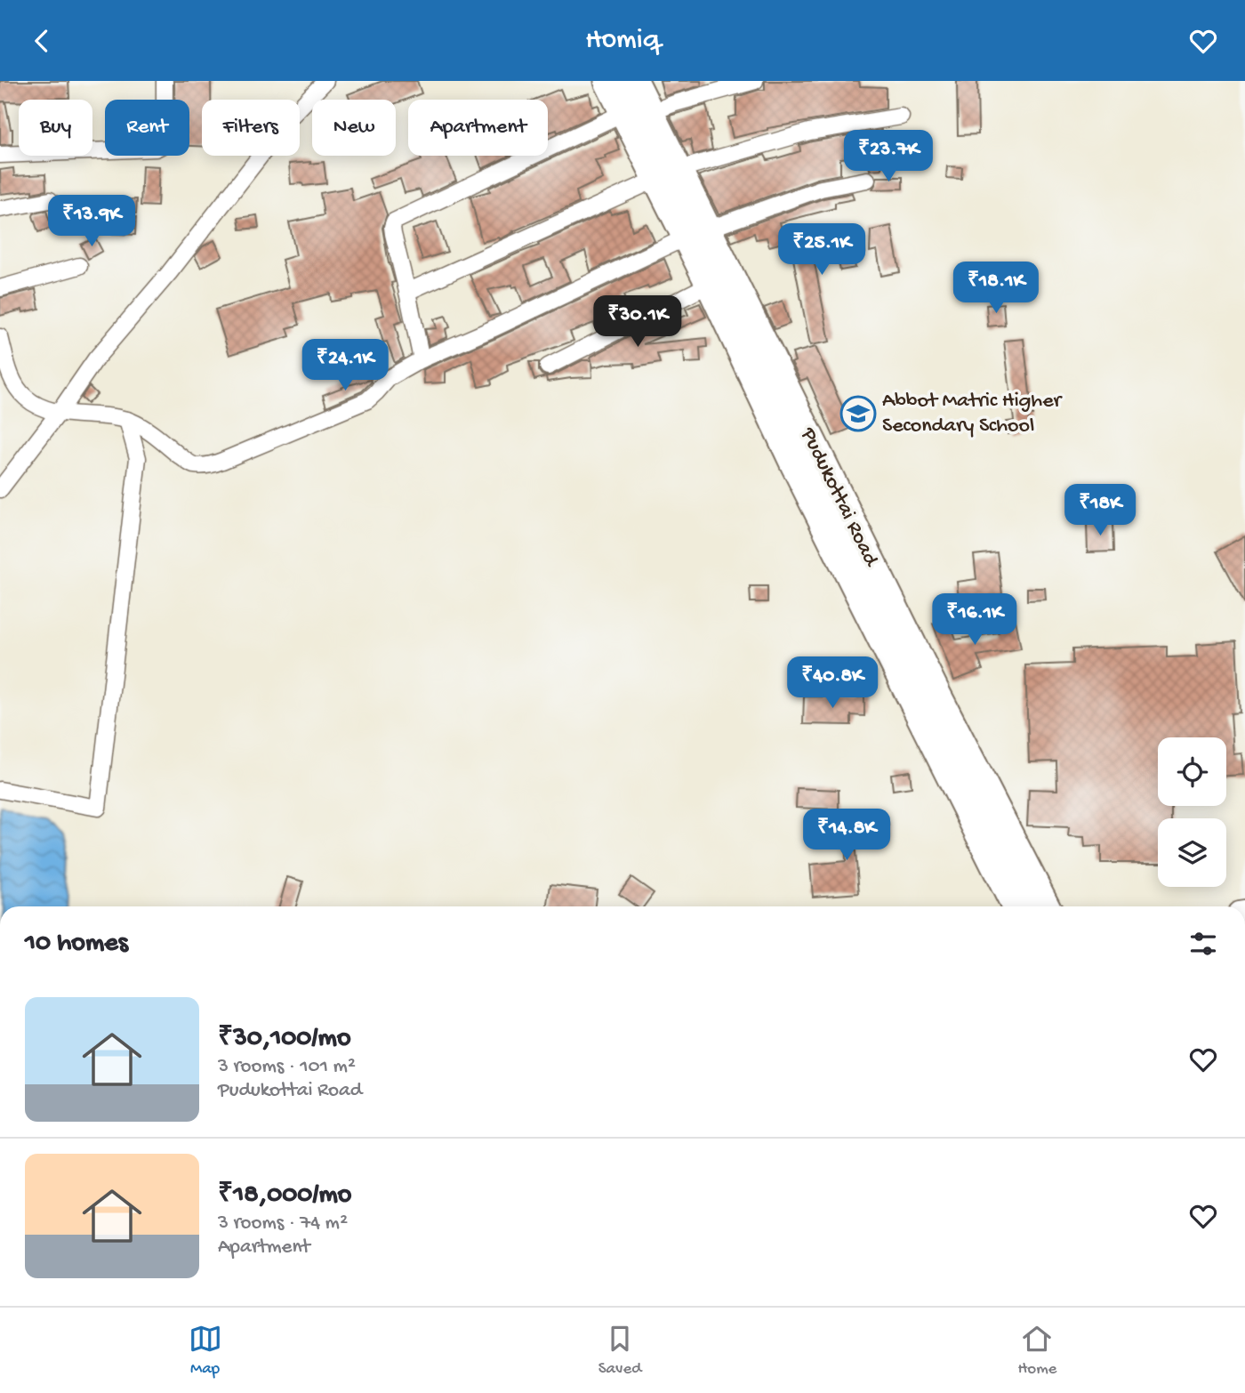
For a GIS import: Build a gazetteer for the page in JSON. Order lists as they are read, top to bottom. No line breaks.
{"streets":{"highway":["Pudukottai Road"]},"places":{"school or university":["Abbot Matric Higher Secondary School"]},"page":{"header":"Homiq","chip":["Buy","Rent","Filters","New","Apartment"],"price":["₹23.7K","₹13.9K","₹25.1K","₹18.1K","₹30.1K","₹24.1K","₹18K","₹16.1K","₹40.8K","₹14.8K"],"heading":"10 homes","list":[{"name":"₹30,100/mo","note":"3 rooms · 101 m² · Pudukottai Road"},{"name":"₹18,000/mo","note":"3 rooms · 74 m² · Apartment"}],"tabs":["Map","Saved","Home"]}}
